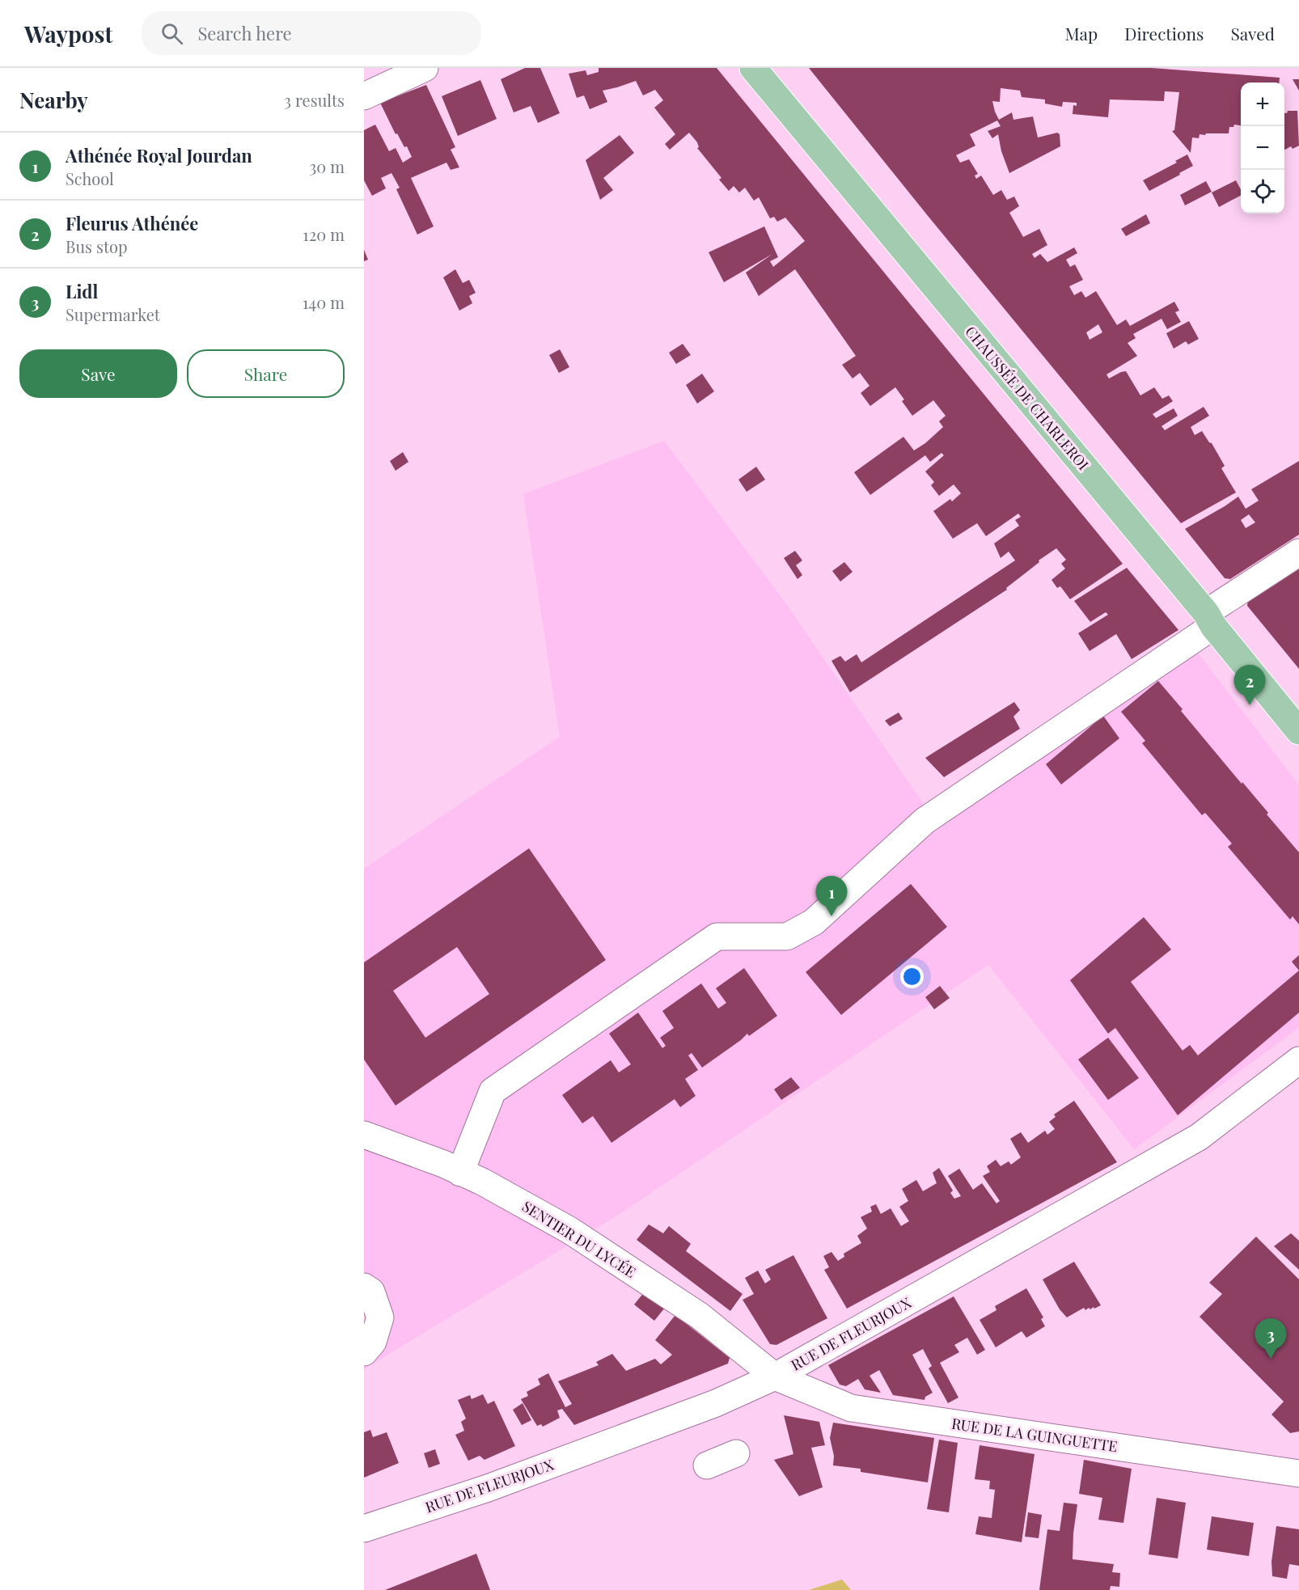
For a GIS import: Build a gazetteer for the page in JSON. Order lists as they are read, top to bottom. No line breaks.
{"streets":{"main road":["CHAUSSÉE DE CHARLEROI"],"street":["SENTIER DU LYCÉE","RUE DE FLEURJOUX","RUE DE LA GUINGUETTE"]},"crossings":[["SENTIER DU LYCÉE","RUE DE FLEURJOUX"],["SENTIER DU LYCÉE","RUE DE LA GUINGUETTE"],["RUE DE FLEURJOUX","RUE DE LA GUINGUETTE"]],"page":{"header":"Waypost","search":"Search here","nav":["Map","Directions","Saved"],"heading":["Nearby","3 results"],"map_buttons":["+","−"],"list":[{"mark":"1","name":"Athénée Royal Jourdan","note":"School","value":"30 m"},{"mark":"2","name":"Fleurus Athénée","note":"Bus stop","value":"120 m"},{"mark":"3","name":"Lidl","note":"Supermarket","value":"140 m"}],"buttons":["Save","Share"],"pins":["2","1","3"]}}
